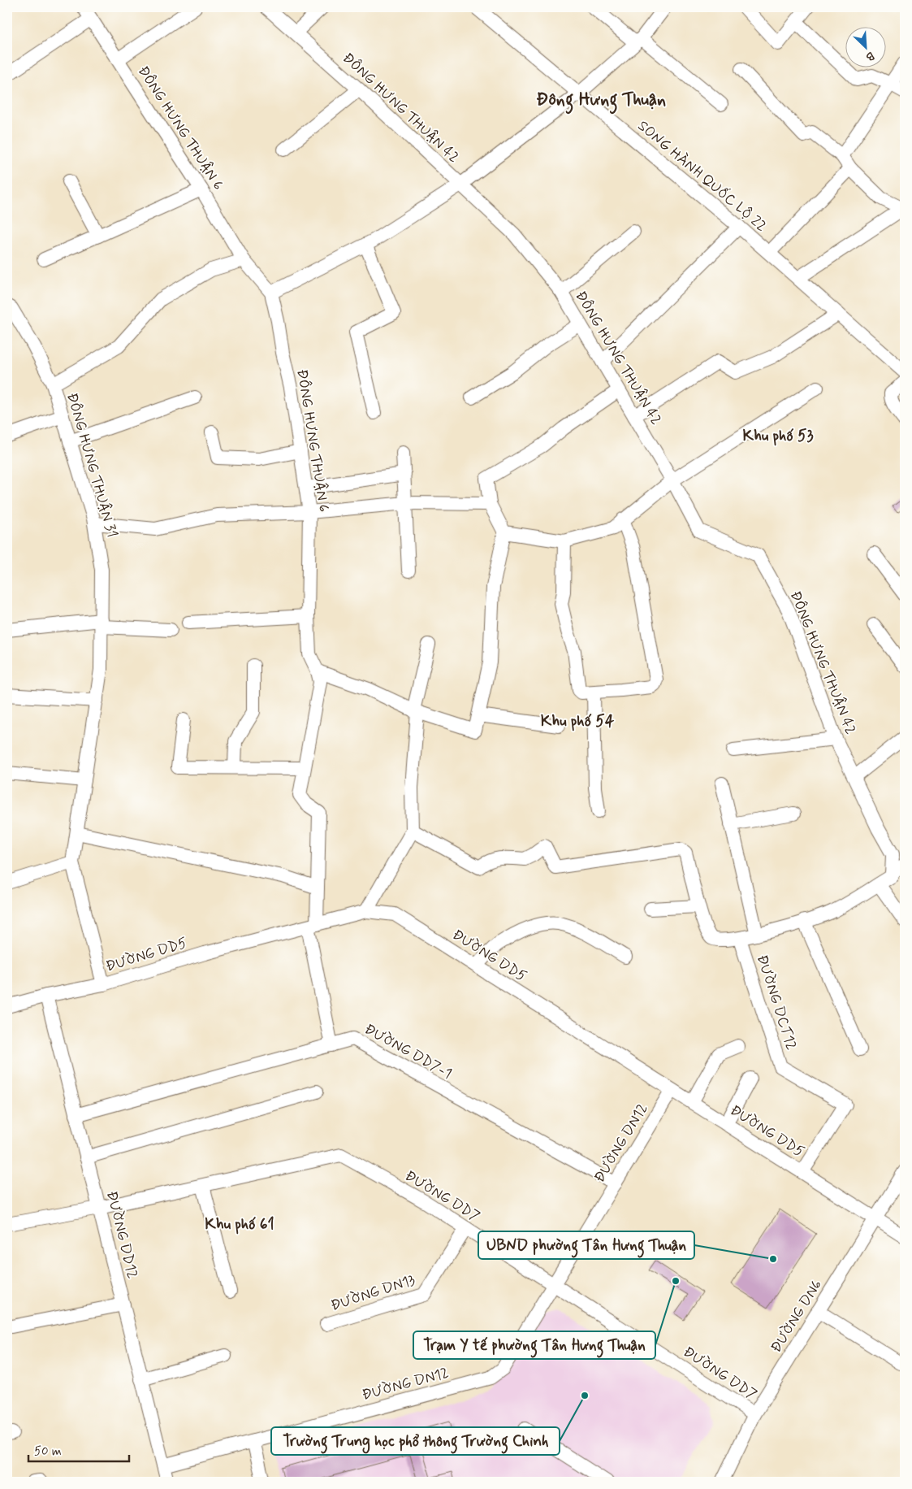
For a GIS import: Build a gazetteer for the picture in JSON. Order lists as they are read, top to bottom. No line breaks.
{"streets":{"street":["ĐÔNG HƯNG THUẬN 42","ĐÔNG HƯNG THUẬN 6","SONG HÀNH QUỐC LỘ 22","ĐÔNG HƯNG THUẬN 31","ĐƯỜNG DD5","ĐƯỜNG DCT12","ĐƯỜNG DD7-1","ĐƯỜNG DN12","ĐƯỜNG DD7","ĐƯỜNG DD12","ĐƯỜNG DN13","ĐƯỜNG DN6"]},"crossings":[["ĐÔNG HƯNG THUẬN 6","ĐƯỜNG DD5"],["ĐÔNG HƯNG THUẬN 6","ĐƯỜNG DD7-1"],["ĐƯỜNG DD5","ĐƯỜNG DCT12"],["ĐƯỜNG DD5","ĐƯỜNG DN12"],["ĐƯỜNG DD5","ĐƯỜNG DD12"],["ĐƯỜNG DD5","ĐƯỜNG DN6"],["ĐƯỜNG DD7-1","ĐƯỜNG DN12"],["ĐƯỜNG DD7-1","ĐƯỜNG DD12"],["ĐƯỜNG DN12","ĐƯỜNG DD7"],["ĐƯỜNG DN12","ĐƯỜNG DD12"],["ĐƯỜNG DD7","ĐƯỜNG DD12"],["ĐƯỜNG DD7","ĐƯỜNG DN13"],["ĐƯỜNG DD7","ĐƯỜNG DN6"]],"districts":["Đông Hưng Thuận","Khu phố 53","Khu phố 54","Khu phố 61"],"places":["UBND phường Tân Hưng Thuận","Trạm Y tế phường Tân Hưng Thuận","Trường Trung học phổ thông Trường Chinh"],"scale_bar":"50 m","north":"bottom right"}
